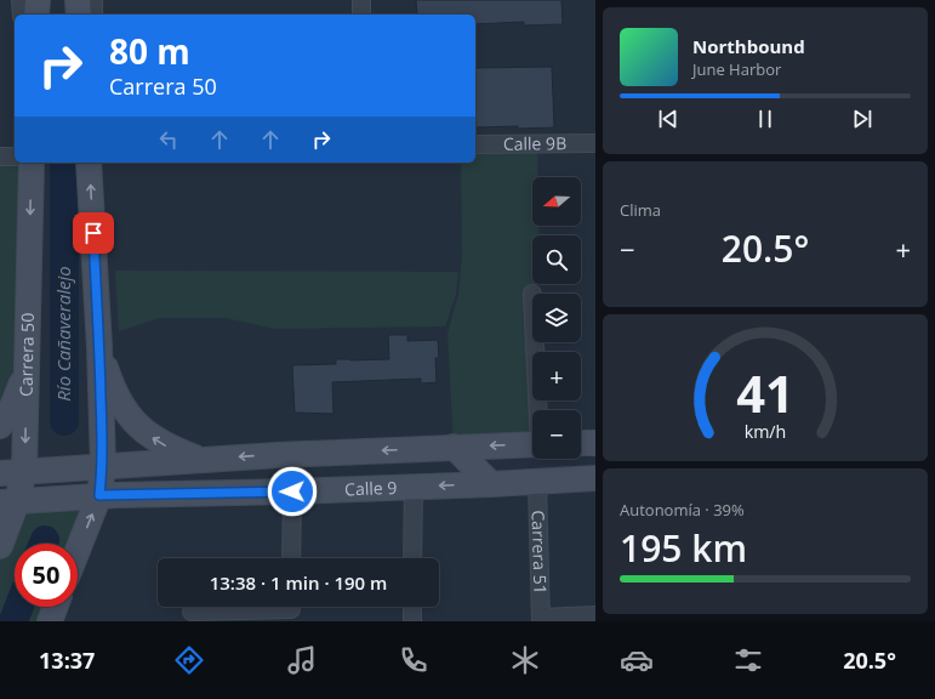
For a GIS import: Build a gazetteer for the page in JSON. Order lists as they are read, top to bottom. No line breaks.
{"streets":{"main road":["Carrera 50","Calle 9"],"street":["Calle 9B","Carrera 51"]},"crossings":[["Carrera 50","Calle 9"],["Calle 9","Carrera 51"]],"water":["Río Cañaveralejo"],"north":"left","page":{"turn":["80 m","Carrera 50"],"song":["Northbound","June Harbor"],"tile":["Clima",["Autonomía · 39%","195 km"]],"map_buttons":["+","−"],"heat":["−","20.5°","+"],"limit":"50","trip":"13:38 · 1 min · 190 m","tabs":["13:37","20.5°"],"gauge":["41","km/h"]}}
